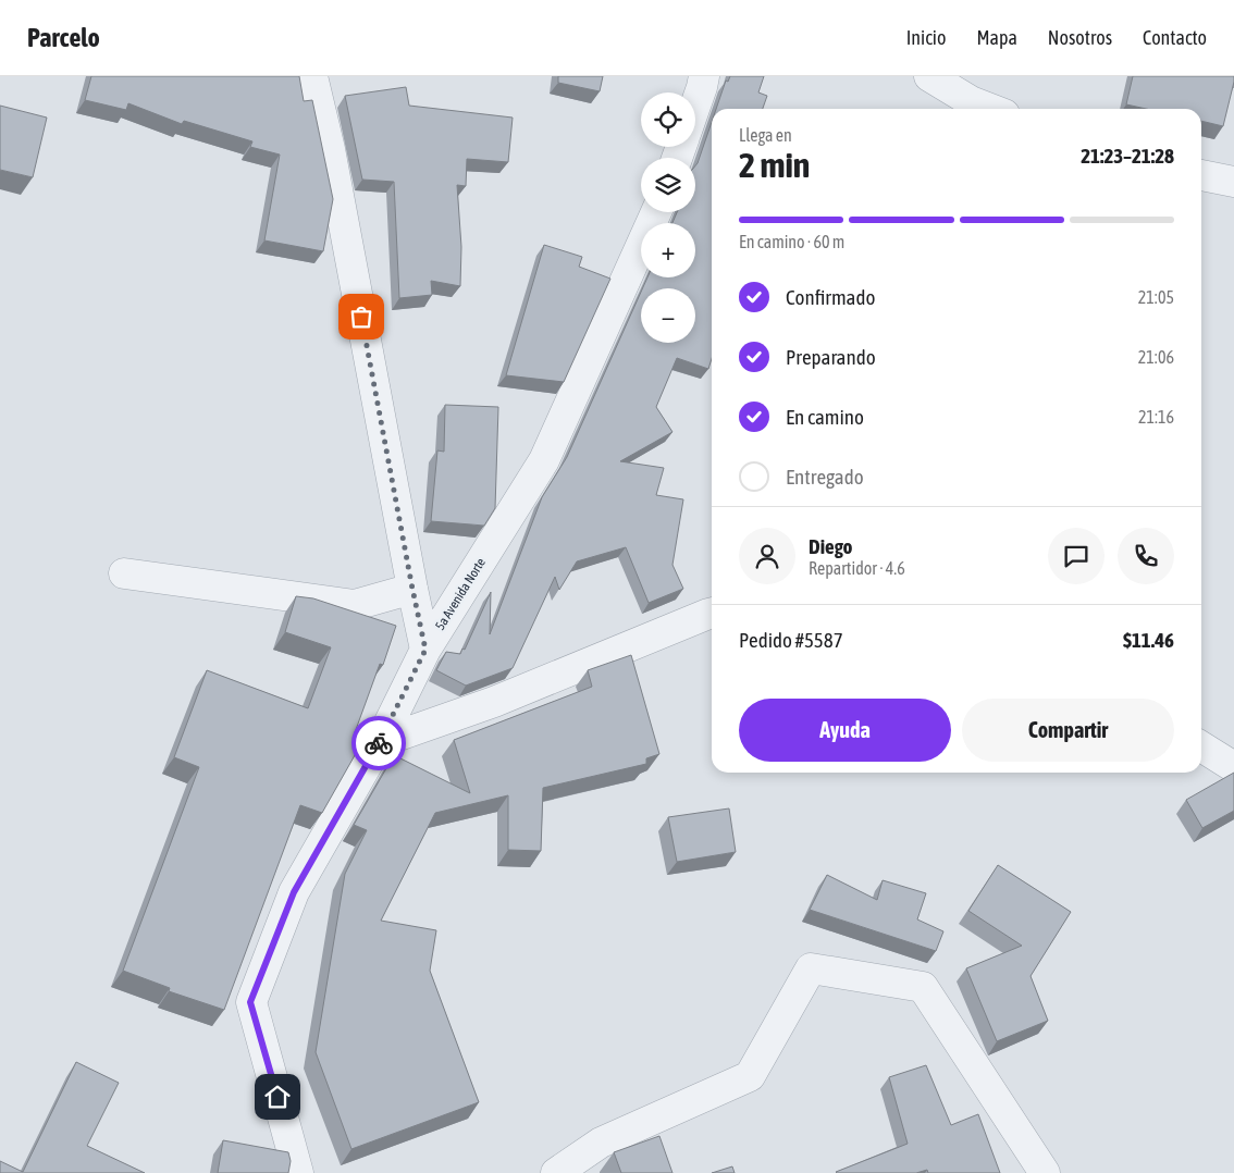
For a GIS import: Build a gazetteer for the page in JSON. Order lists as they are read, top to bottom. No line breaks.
{"streets":{"street":["5a Avenida Norte"]},"page":{"header":"Parcelo","nav":["Inicio","Mapa","Nosotros","Contacto"],"map_buttons":["+","−"],"heading":["2 min","Llega en","21:23–21:28"],"panel":["Diego","Repartidor · 4.6","Pedido #5587","$11.46"],"bar":"En camino · 60 m","list":[["Confirmado","21:05"],["Preparando","21:06"],["En camino","21:16"],"Entregado"],"buttons":["Ayuda","Compartir"]}}
